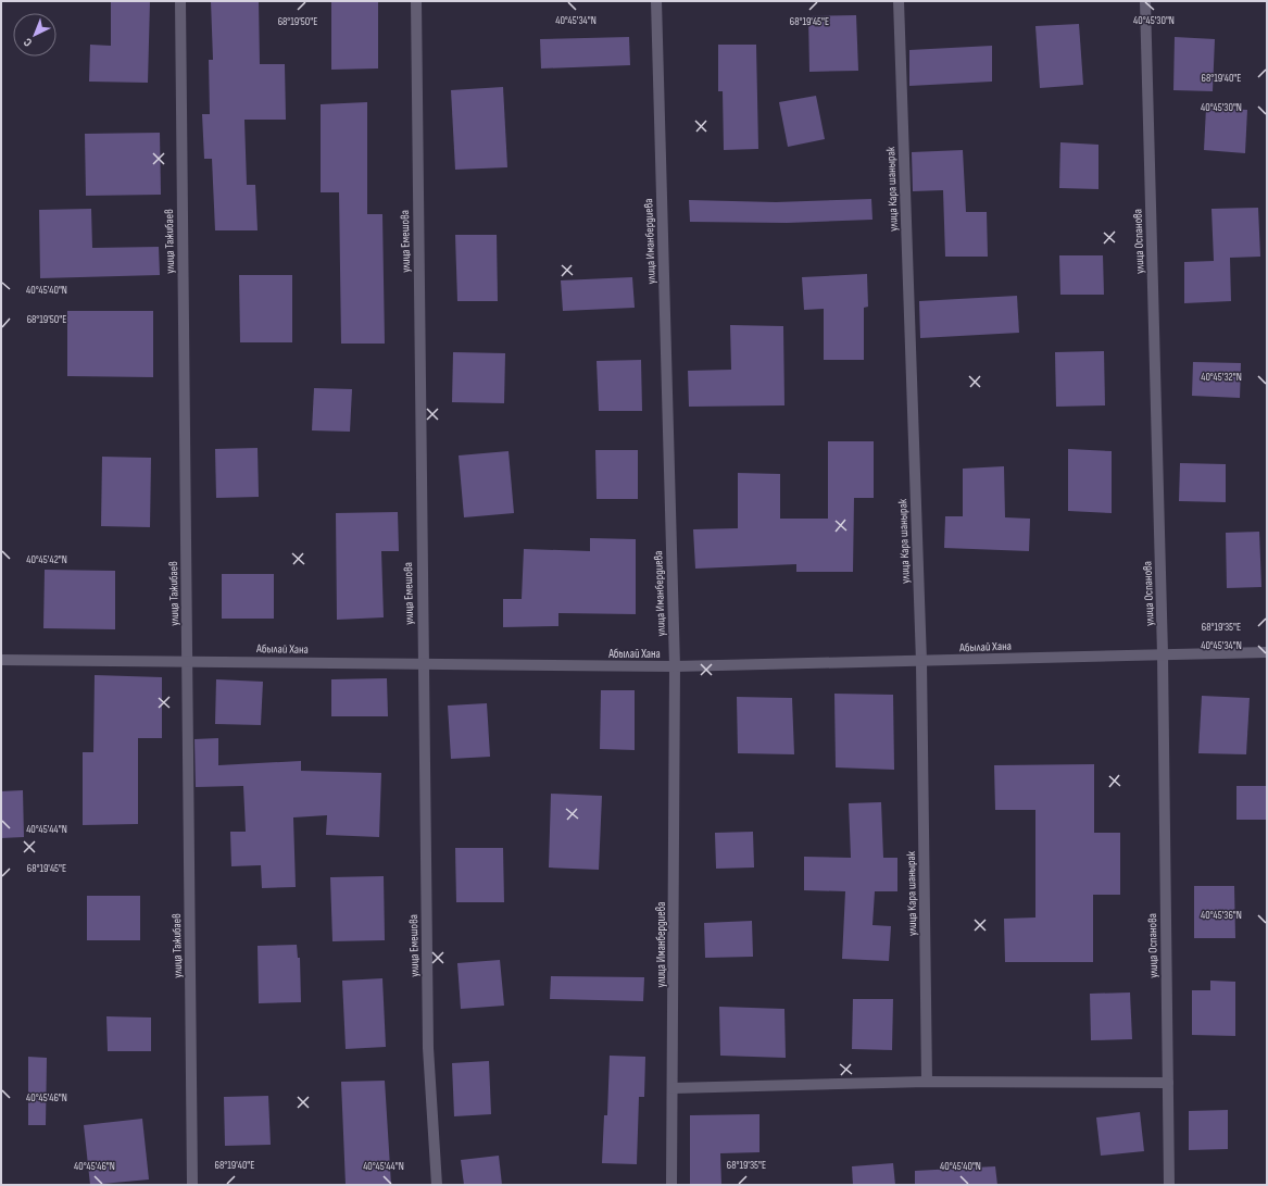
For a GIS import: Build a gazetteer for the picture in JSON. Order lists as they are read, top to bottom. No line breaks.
{"streets":{"street":["улица Кара шанырак","улица Тажибаев","улица Емешова","улица Иманбердиева","улица Оспанова","Абылай Хана"]},"crossings":[["улица Кара шанырак","Абылай Хана"],["улица Тажибаев","Абылай Хана"],["улица Емешова","Абылай Хана"],["улица Иманбердиева","Абылай Хана"],["улица Оспанова","Абылай Хана"]],"north":"bottom left","coordinates":["40°45'30\"N","40°45'34\"N","68°19'50\"E","68°19'45\"E","68°19'40\"E","40°45'40\"N","40°45'32\"N","40°45'42\"N","68°19'35\"E","40°45'44\"N","40°45'36\"N","40°45'46\"N"]}
